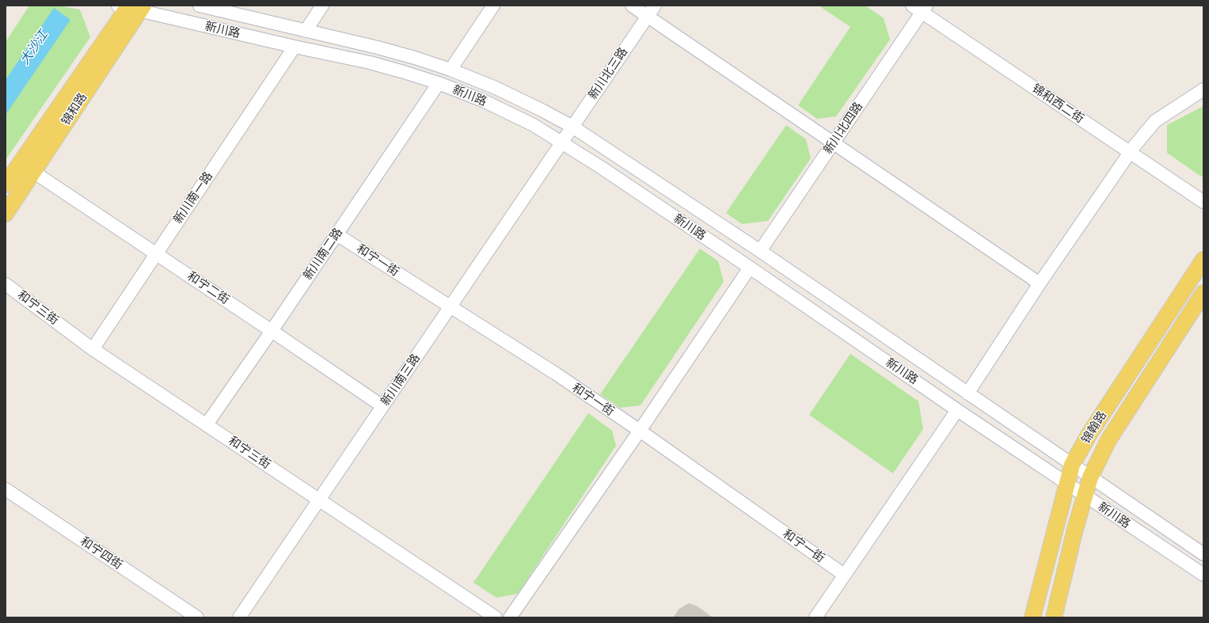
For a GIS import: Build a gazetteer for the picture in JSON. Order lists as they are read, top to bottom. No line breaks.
{"streets":{"main road":["锦和路","锦翰路"],"street":["新川路","新川北三路","锦和西二街","新川北四路","新川南一路","新川南二路","和宁一街","和宁二街","和宁三街","新川南三路","和宁四街"]},"crossings":[["新川路","新川北三路"],["新川路","锦和路"],["新川路","新川北四路"],["新川路","新川南一路"],["新川路","新川南二路"],["新川路","新川南三路"],["新川路","锦翰路"],["新川北三路","新川南三路"],["锦和西二街","新川北四路"],["锦和路","和宁二街"],["新川南一路","和宁二街"],["新川南一路","和宁三街"],["新川南二路","和宁一街"],["新川南二路","和宁二街"],["新川南二路","和宁三街"],["和宁一街","新川南三路"],["和宁二街","新川南三路"],["和宁三街","新川南三路"]],"water":["大沙江"]}
